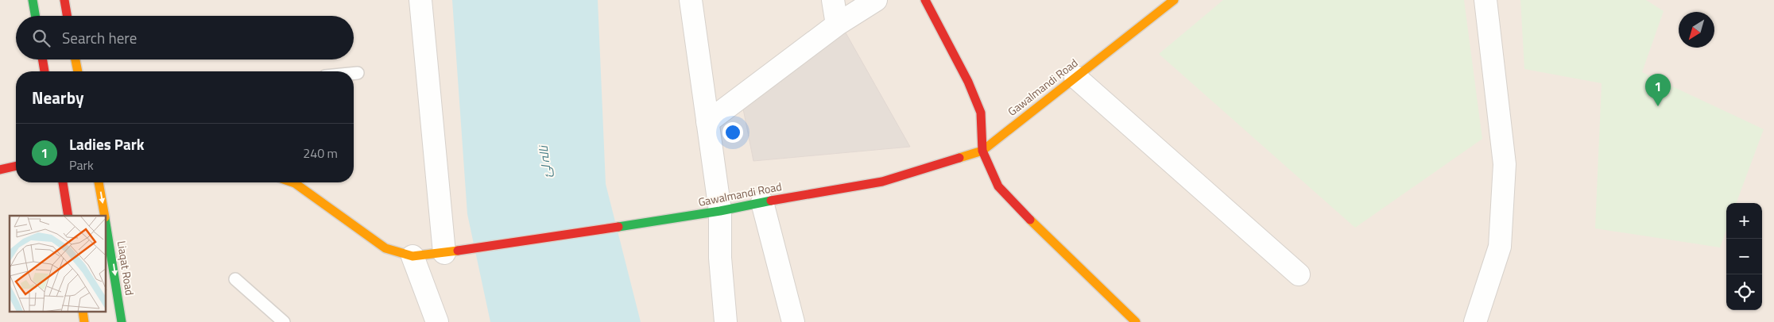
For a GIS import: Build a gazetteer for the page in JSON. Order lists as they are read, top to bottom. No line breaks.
{"streets":{"street":["Gawalmandi Road","Liaqat Road"]},"one_way":["Liaqat Road"],"water":["نالہ لئ"],"north":"bottom left","page":{"search":"Search here","heading":"Nearby","pins":"1","list":[{"mark":"1","name":"Ladies Park","note":"Park","value":"240 m"}],"map_buttons":["+","−"]}}
